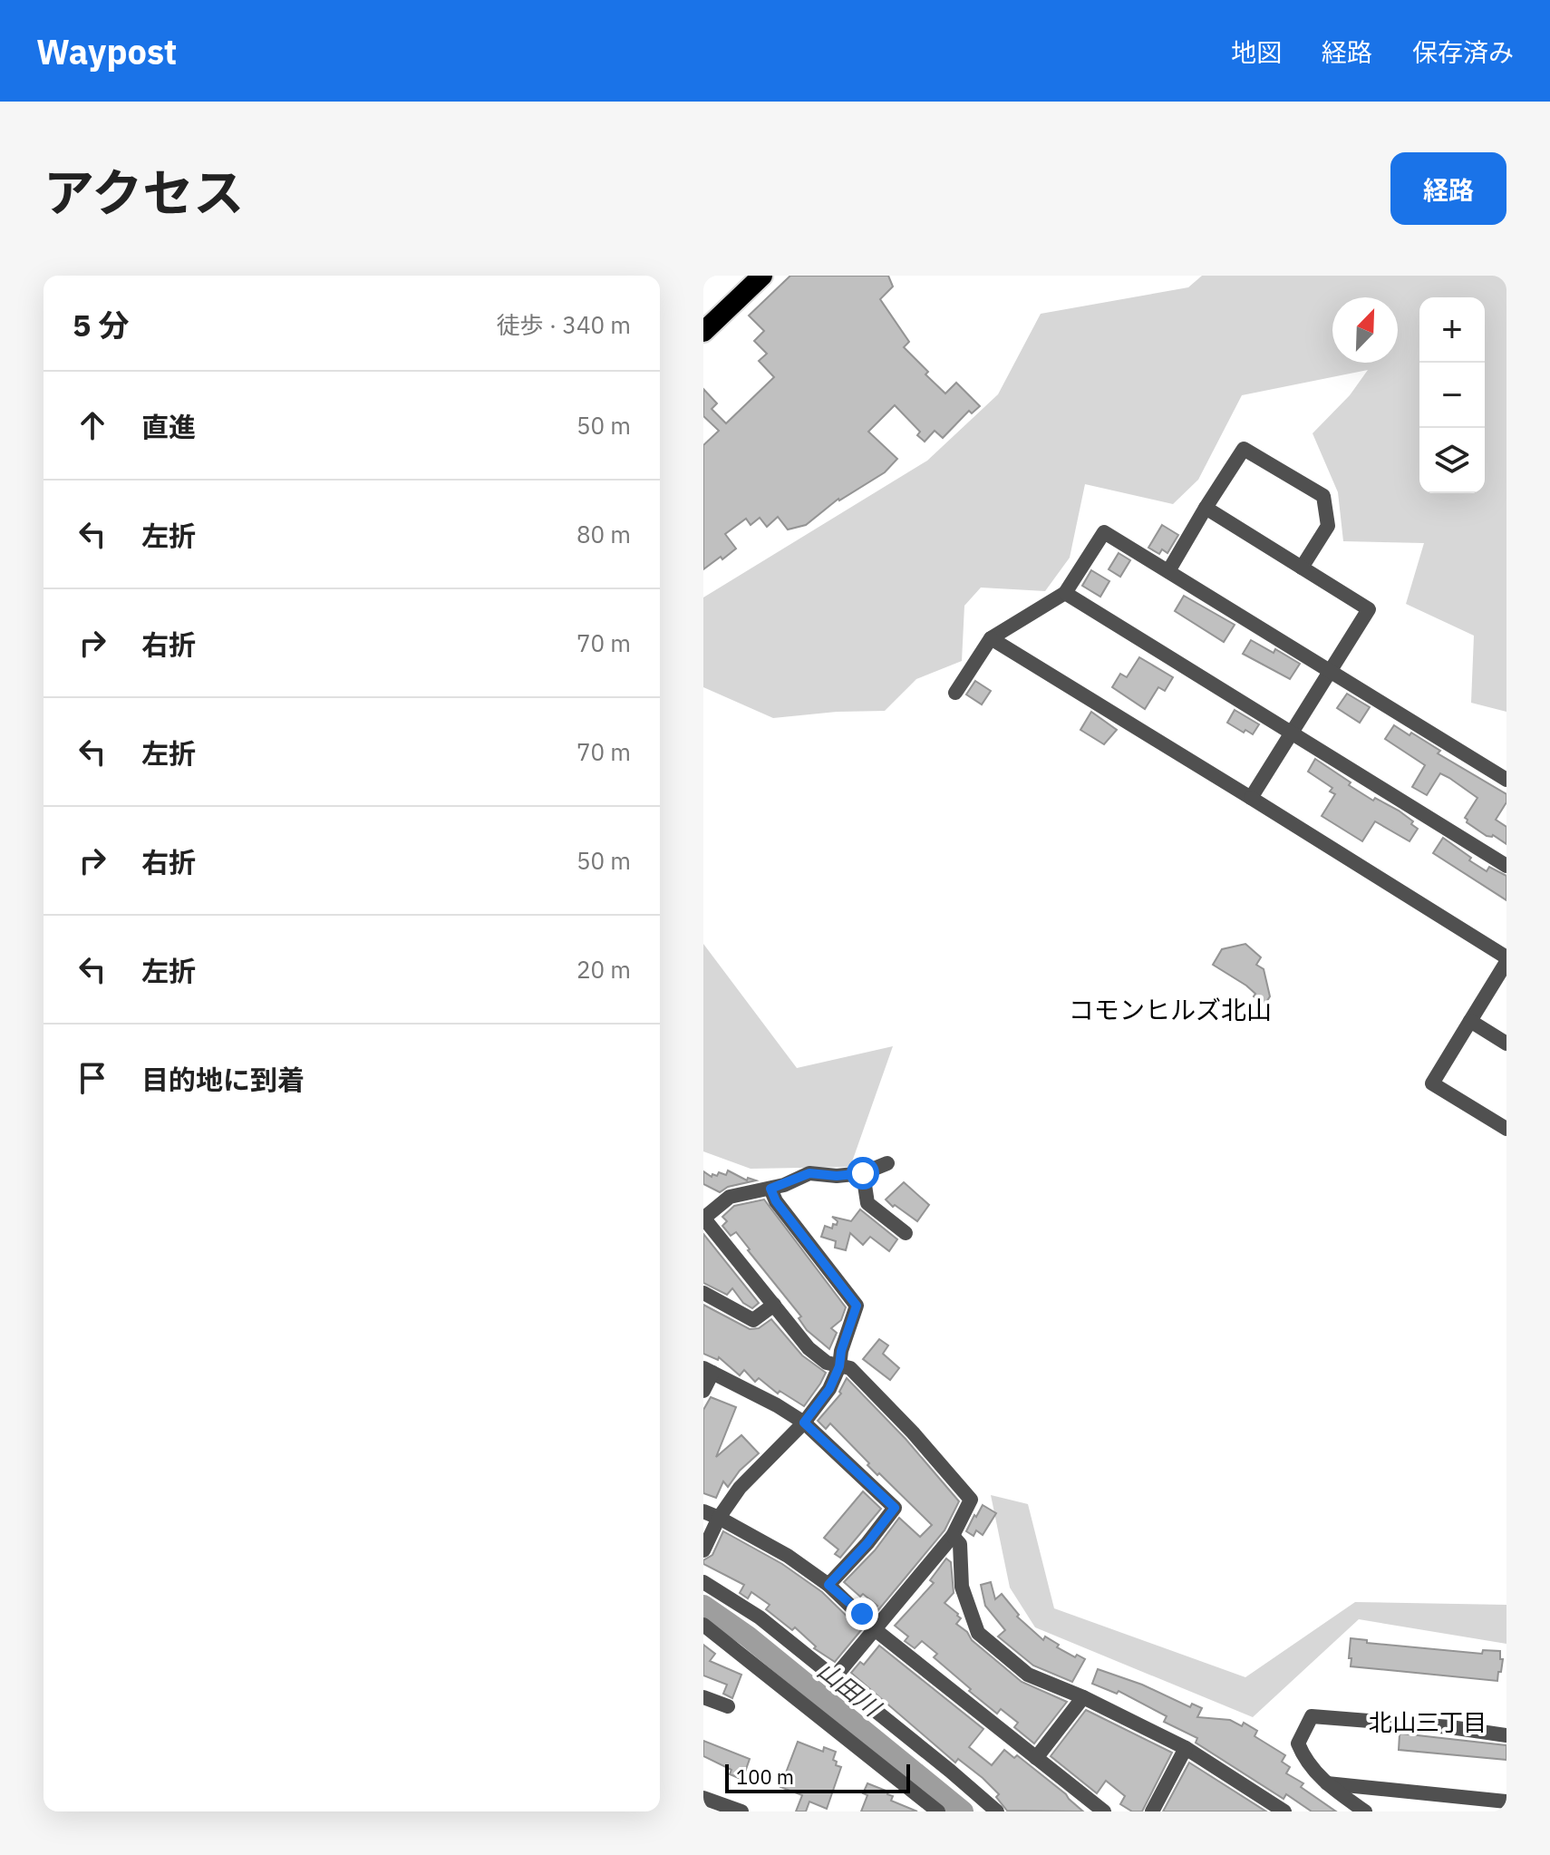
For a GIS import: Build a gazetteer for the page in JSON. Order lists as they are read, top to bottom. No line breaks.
{"districts":["コモンヒルズ北山","北山三丁目"],"water":["山田川"],"scale_bar":"100 m","north":"top right","page":{"header":"Waypost","nav":["地図","経路","保存済み"],"title":"アクセス","buttons":"経路","heading":["5 分","徒歩 · 340 m"],"map_buttons":["+","−"],"list":[["直進","50 m"],["左折","80 m"],["右折","70 m"],["左折","70 m"],["右折","50 m"],["左折","20 m"],"目的地に到着"],"scale":"100 m"}}
